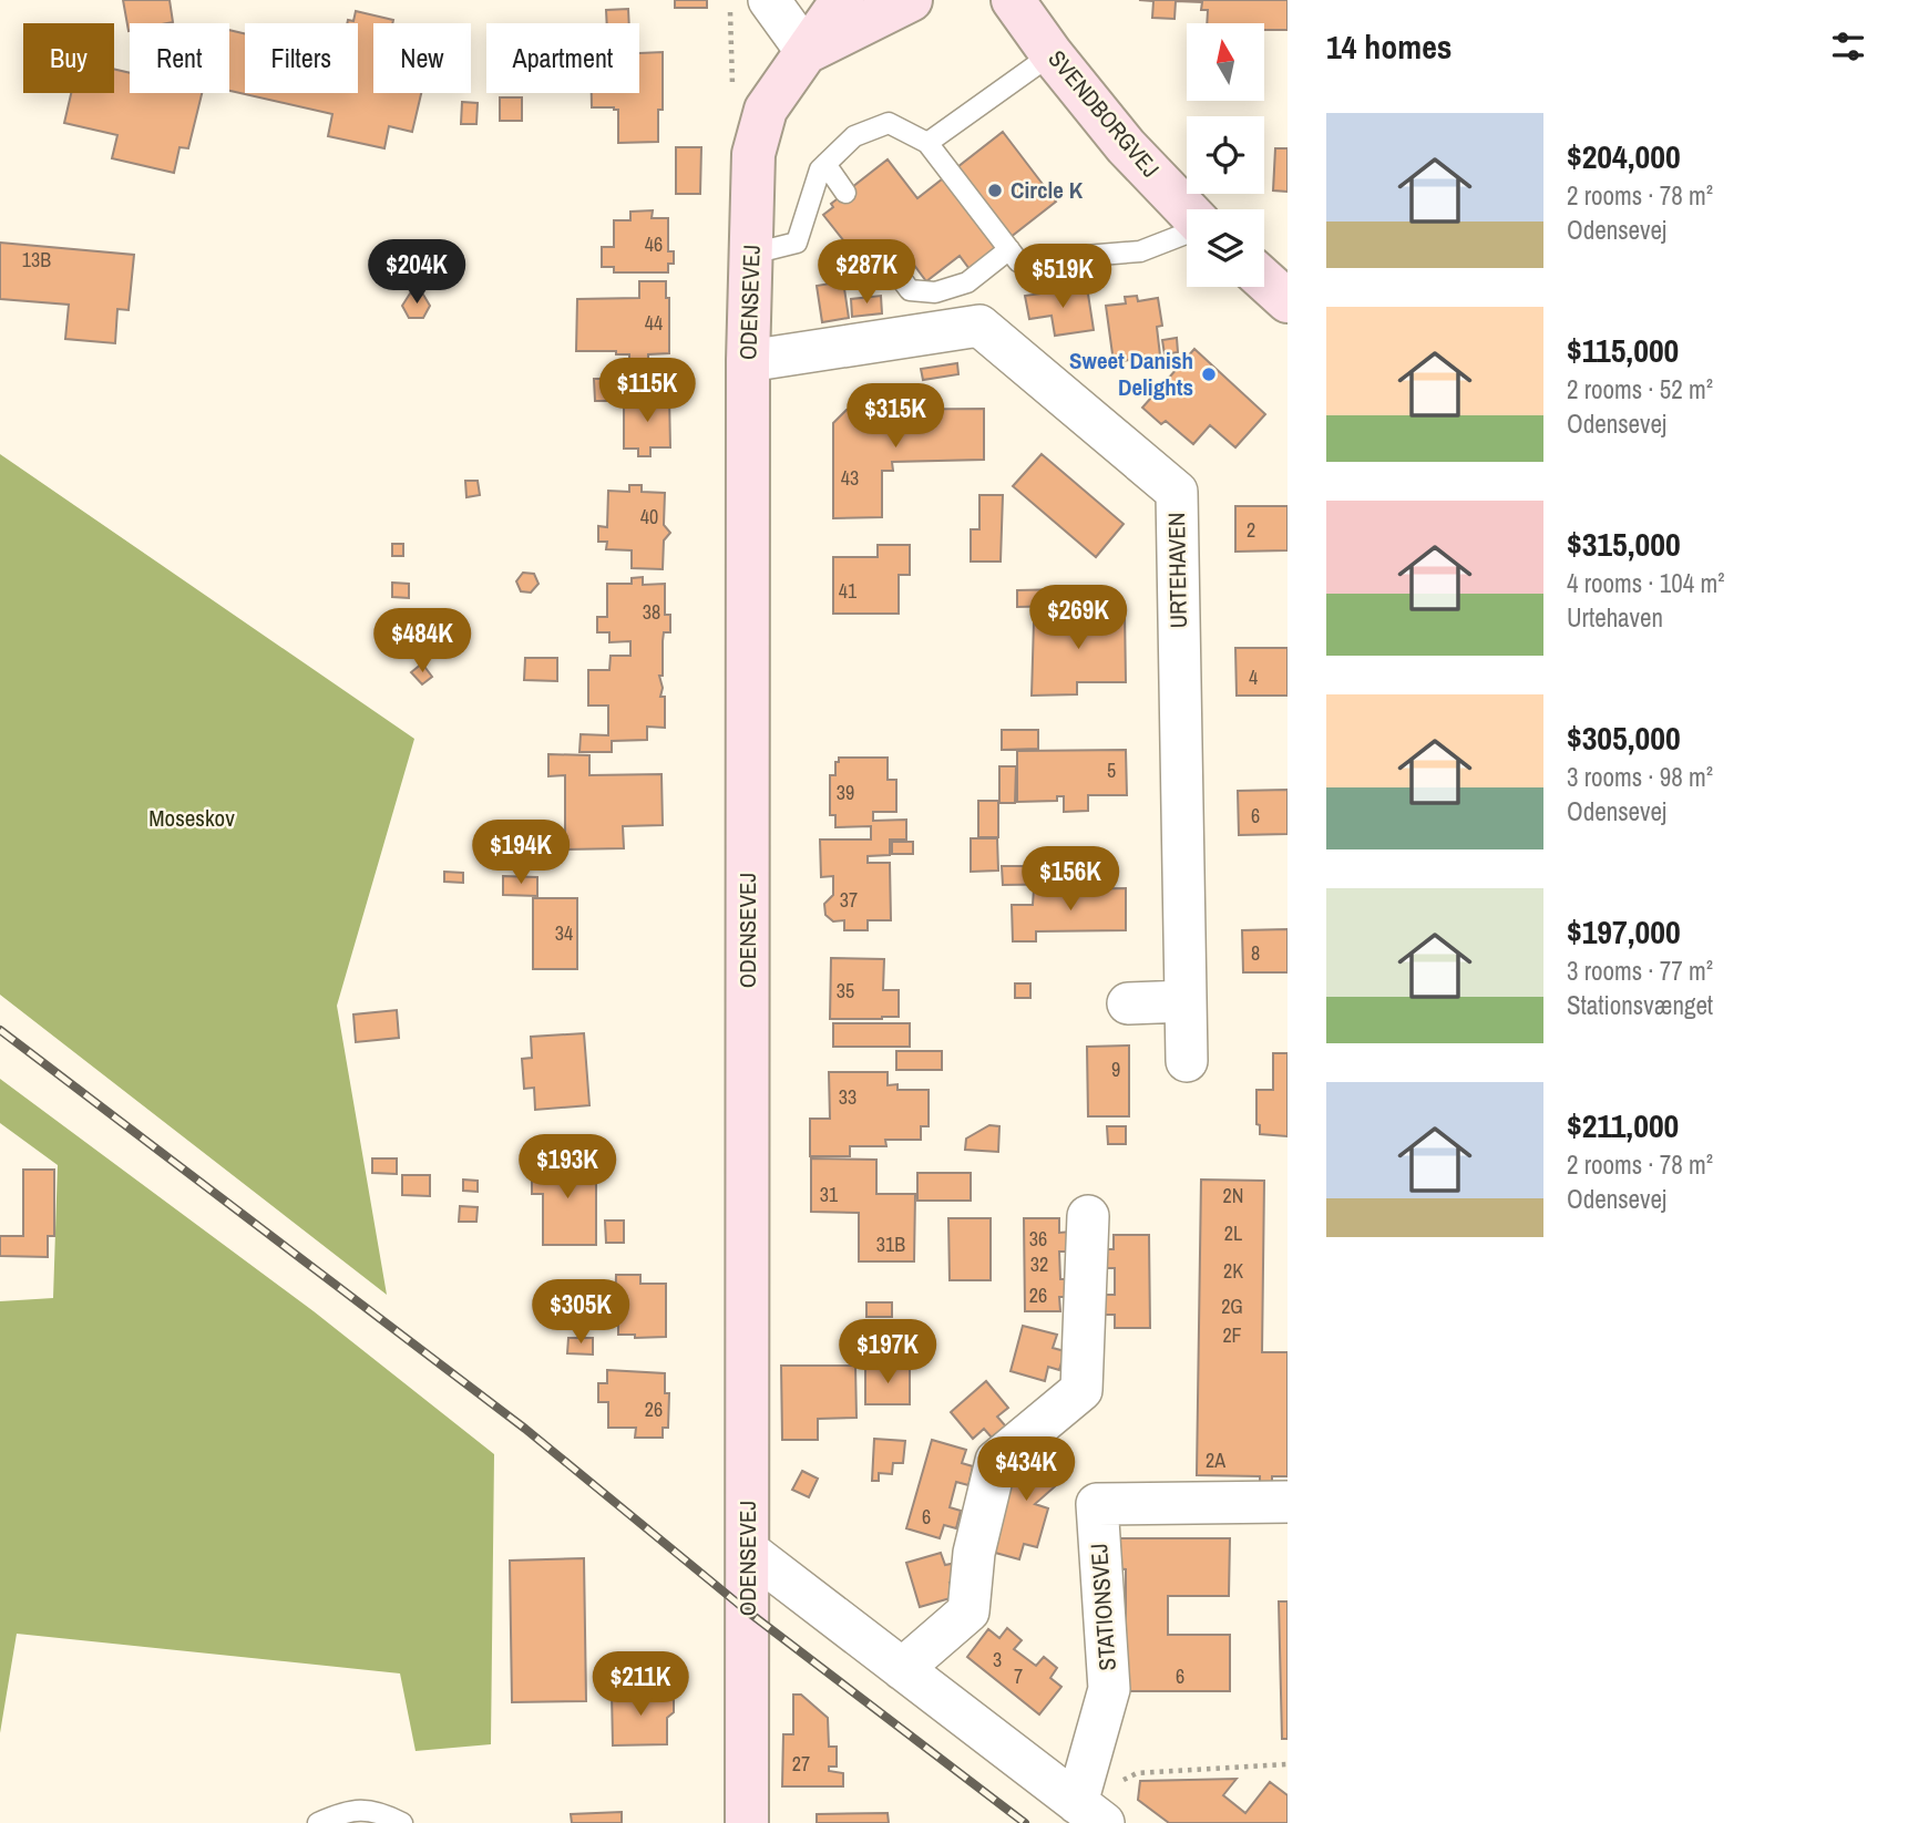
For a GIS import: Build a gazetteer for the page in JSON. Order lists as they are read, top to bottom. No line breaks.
{"streets":{"street":["SVENDBORGVEJ","ODENSEVEJ","URTEHAVEN","STATIONSVEJ"]},"crossings":[["ODENSEVEJ","URTEHAVEN"]],"parks":["Moseskov"],"places":["Circle K","Sweet Danish Delights"],"house_numbers":["46","13B","44","43","40","2","41","38","4","5","39","6","37","34","8","35","9","33","31","2N","2L","36","31B","32","2K","26","2G","2F","26","2A","6","3","7","6","27"],"north":"top","page":{"heading":"14 homes","chip":["Buy","Rent","Filters","New","Apartment"],"list":[{"name":"$204,000","note":"2 rooms · 78 m² · Odensevej"},{"name":"$115,000","note":"2 rooms · 52 m² · Odensevej"},{"name":"$315,000","note":"4 rooms · 104 m² · Urtehaven"},{"name":"$305,000","note":"3 rooms · 98 m² · Odensevej"},{"name":"$197,000","note":"3 rooms · 77 m² · Stationsvænget"},{"name":"$211,000","note":"2 rooms · 78 m² · Odensevej"}],"price":["$204K","$287K","$519K","$115K","$315K","$269K","$484K","$194K","$156K","$193K","$305K","$197K","$434K","$211K"]}}
